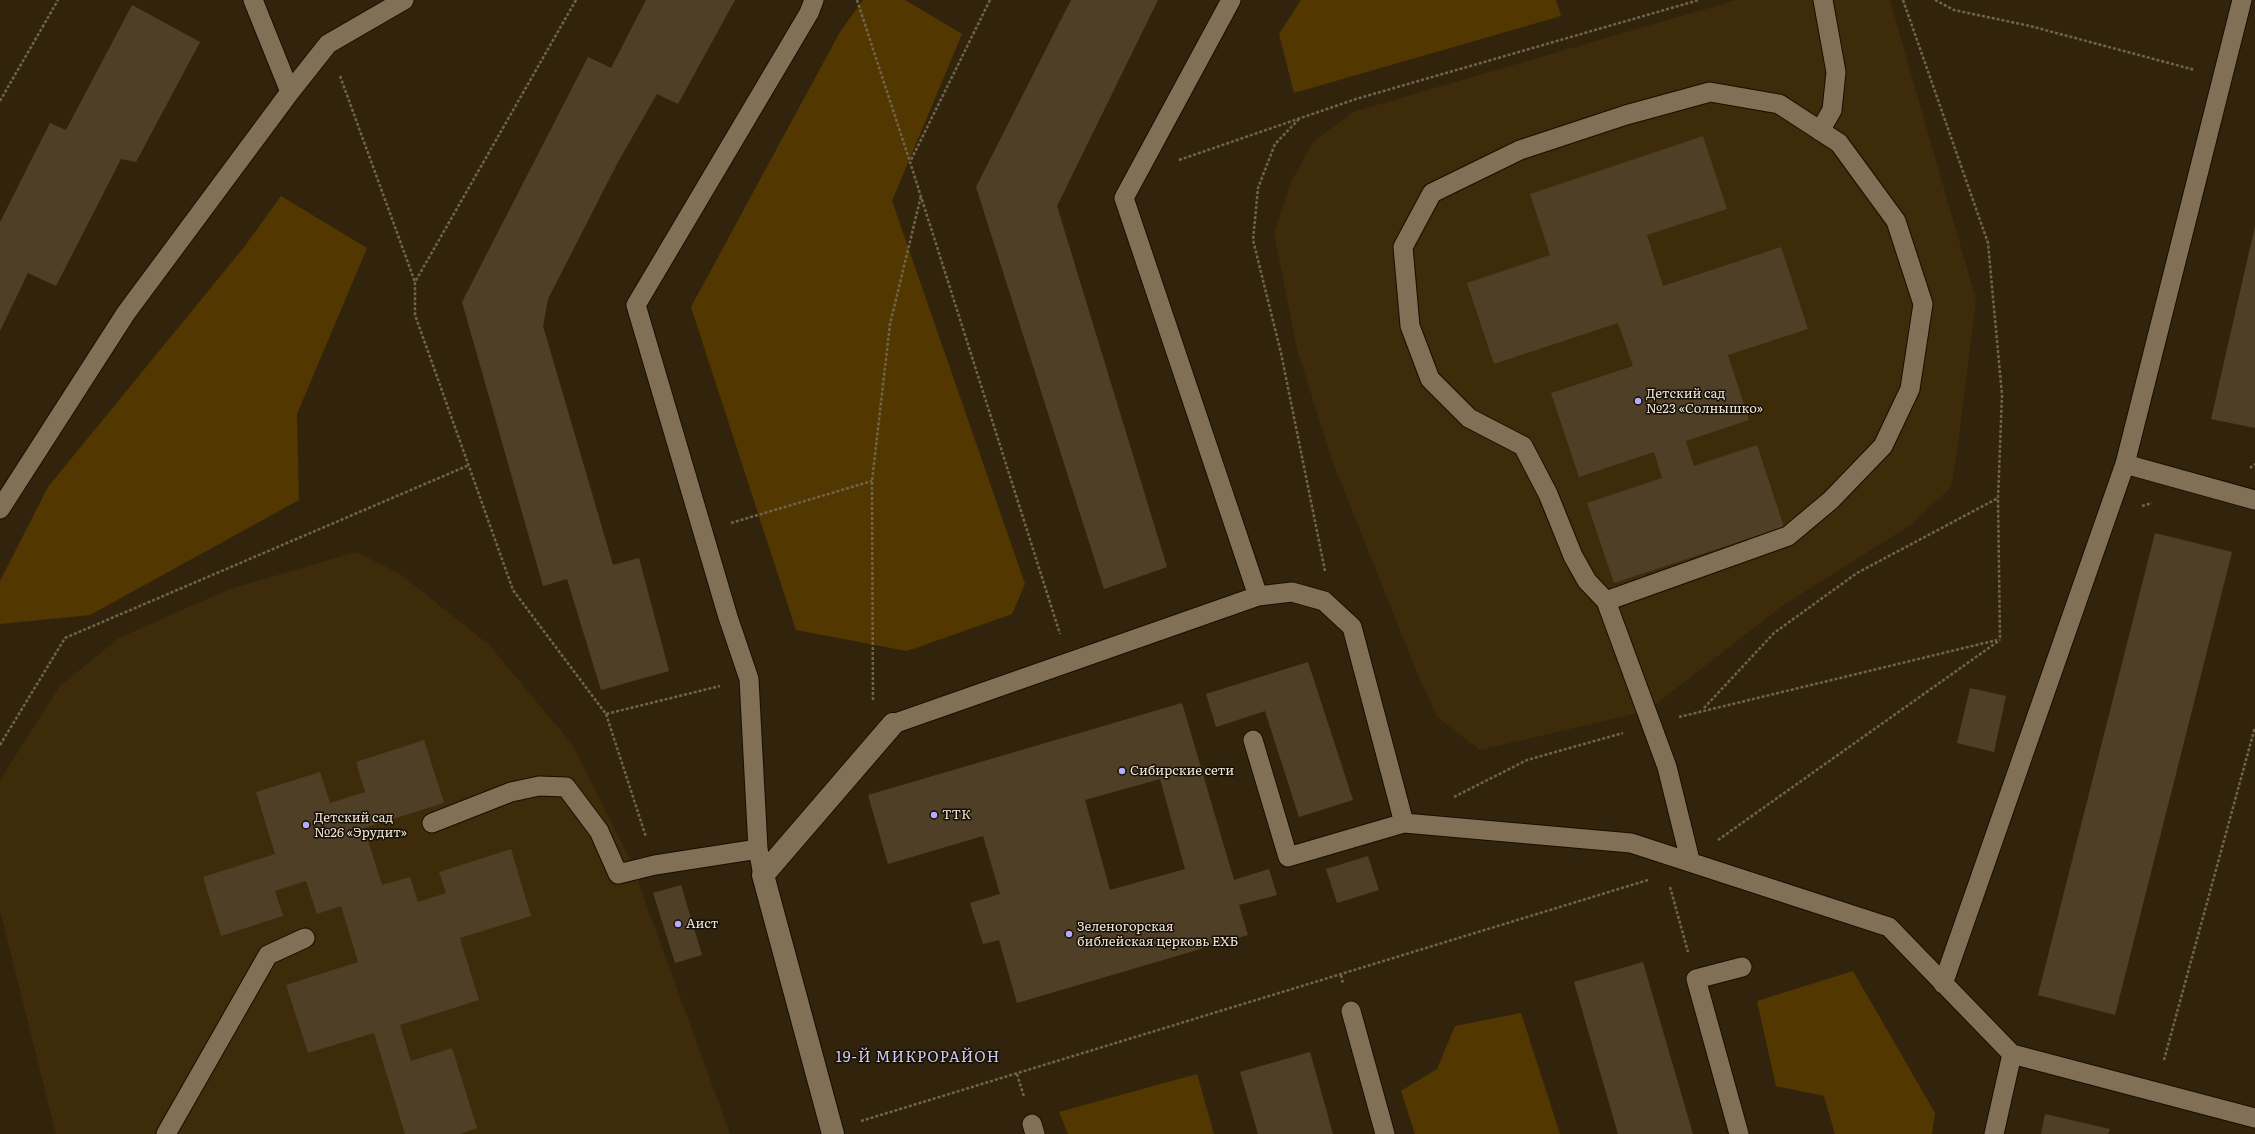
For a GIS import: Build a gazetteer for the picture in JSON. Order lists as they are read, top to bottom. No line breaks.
{"districts":["19-Й МИКРОРАЙОН"],"places":["Детский сад №23 «Солнышко»","Сибирские сети","ТТК","Детский сад №26 «Эрудит»","Аист","Зеленогорская библейская церковь ЕХБ"]}
